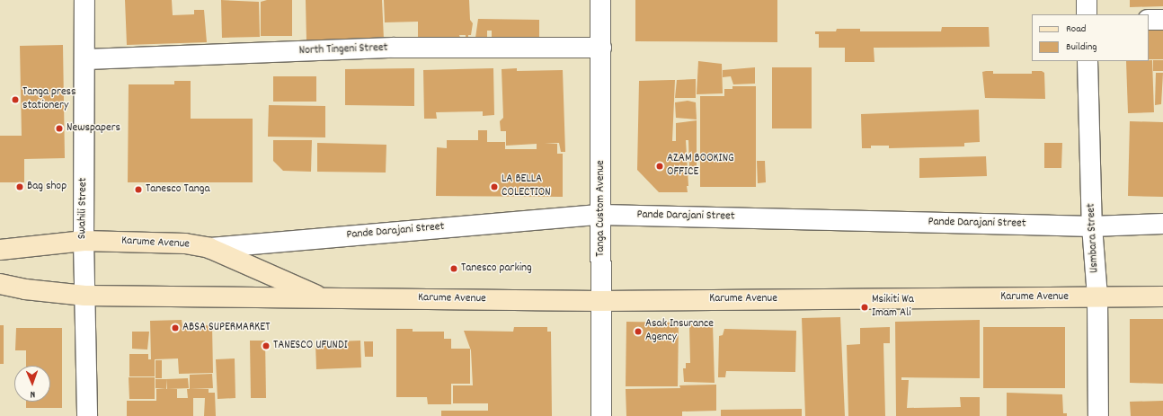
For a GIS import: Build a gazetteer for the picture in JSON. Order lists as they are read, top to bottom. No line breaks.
{"streets":{"main road":["Karume Avenue"],"street":["North Tingeni Street","Swahili Street","Tanga Custom Avenue","Pande Darajani Street","Usmbara Street"]},"crossings":[["North Tingeni Street","Swahili Street"],["North Tingeni Street","Tanga Custom Avenue"],["Swahili Street","Karume Avenue"],["Tanga Custom Avenue","Pande Darajani Street"],["Tanga Custom Avenue","Karume Avenue"],["Pande Darajani Street","Usmbara Street"],["Pande Darajani Street","Karume Avenue"],["Usmbara Street","Karume Avenue"]],"places":["Tanga press stationery","Newspapers","AZAM BOOKING OFFICE","Bag shop","LA BELLA COLECTION","Tanesco Tanga","Tanesco parking","Msikiti Wa Imam Ali","ABSA SUPERMARKET","Asak Insurance Agency","TANESCO UFUNDI"],"legend":["Road","Building"],"north":"bottom"}
